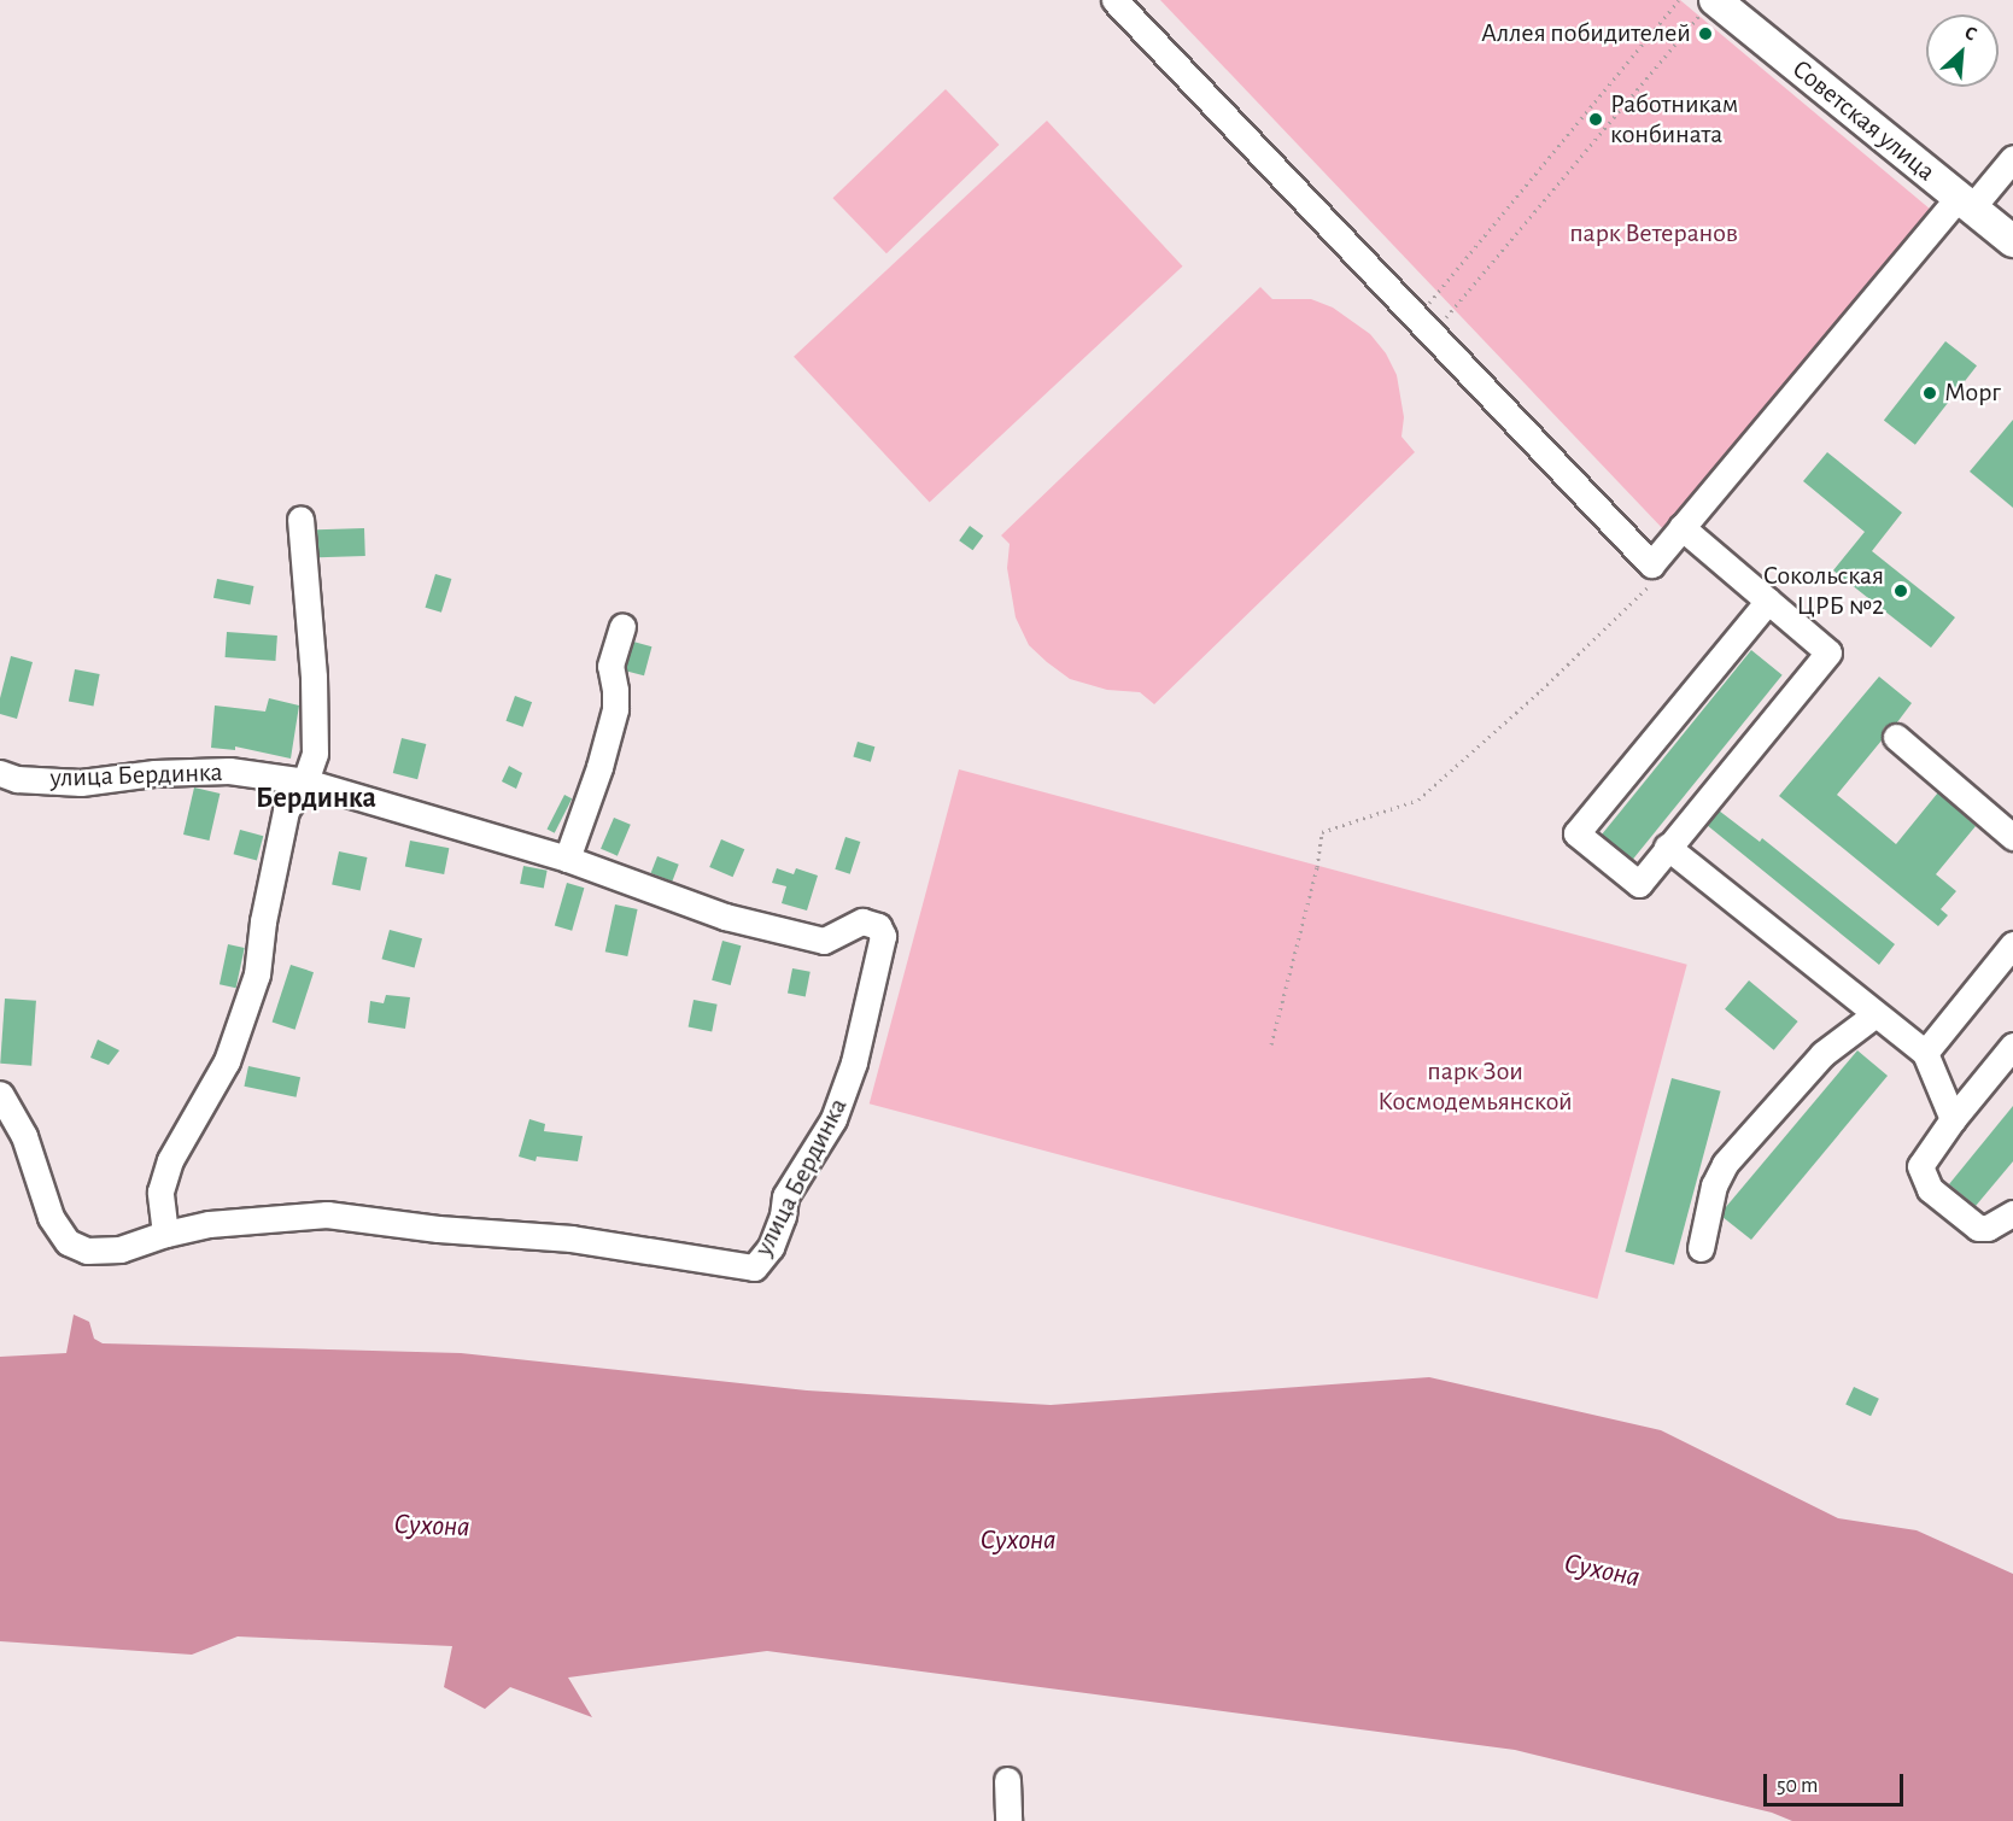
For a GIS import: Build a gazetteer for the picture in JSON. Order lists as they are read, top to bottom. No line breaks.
{"streets":{"main road":["Советская улица"],"street":["улица Бердинка"]},"districts":["Бердинка"],"water":["Сухона"],"parks":["парк Ветеранов","парк Зои Космодемьянской"],"places":["Аллея побидителей","Работникам конбината","Морг","Сокольская ЦРБ №2"],"scale_bar":"50 m","north":"top right"}
